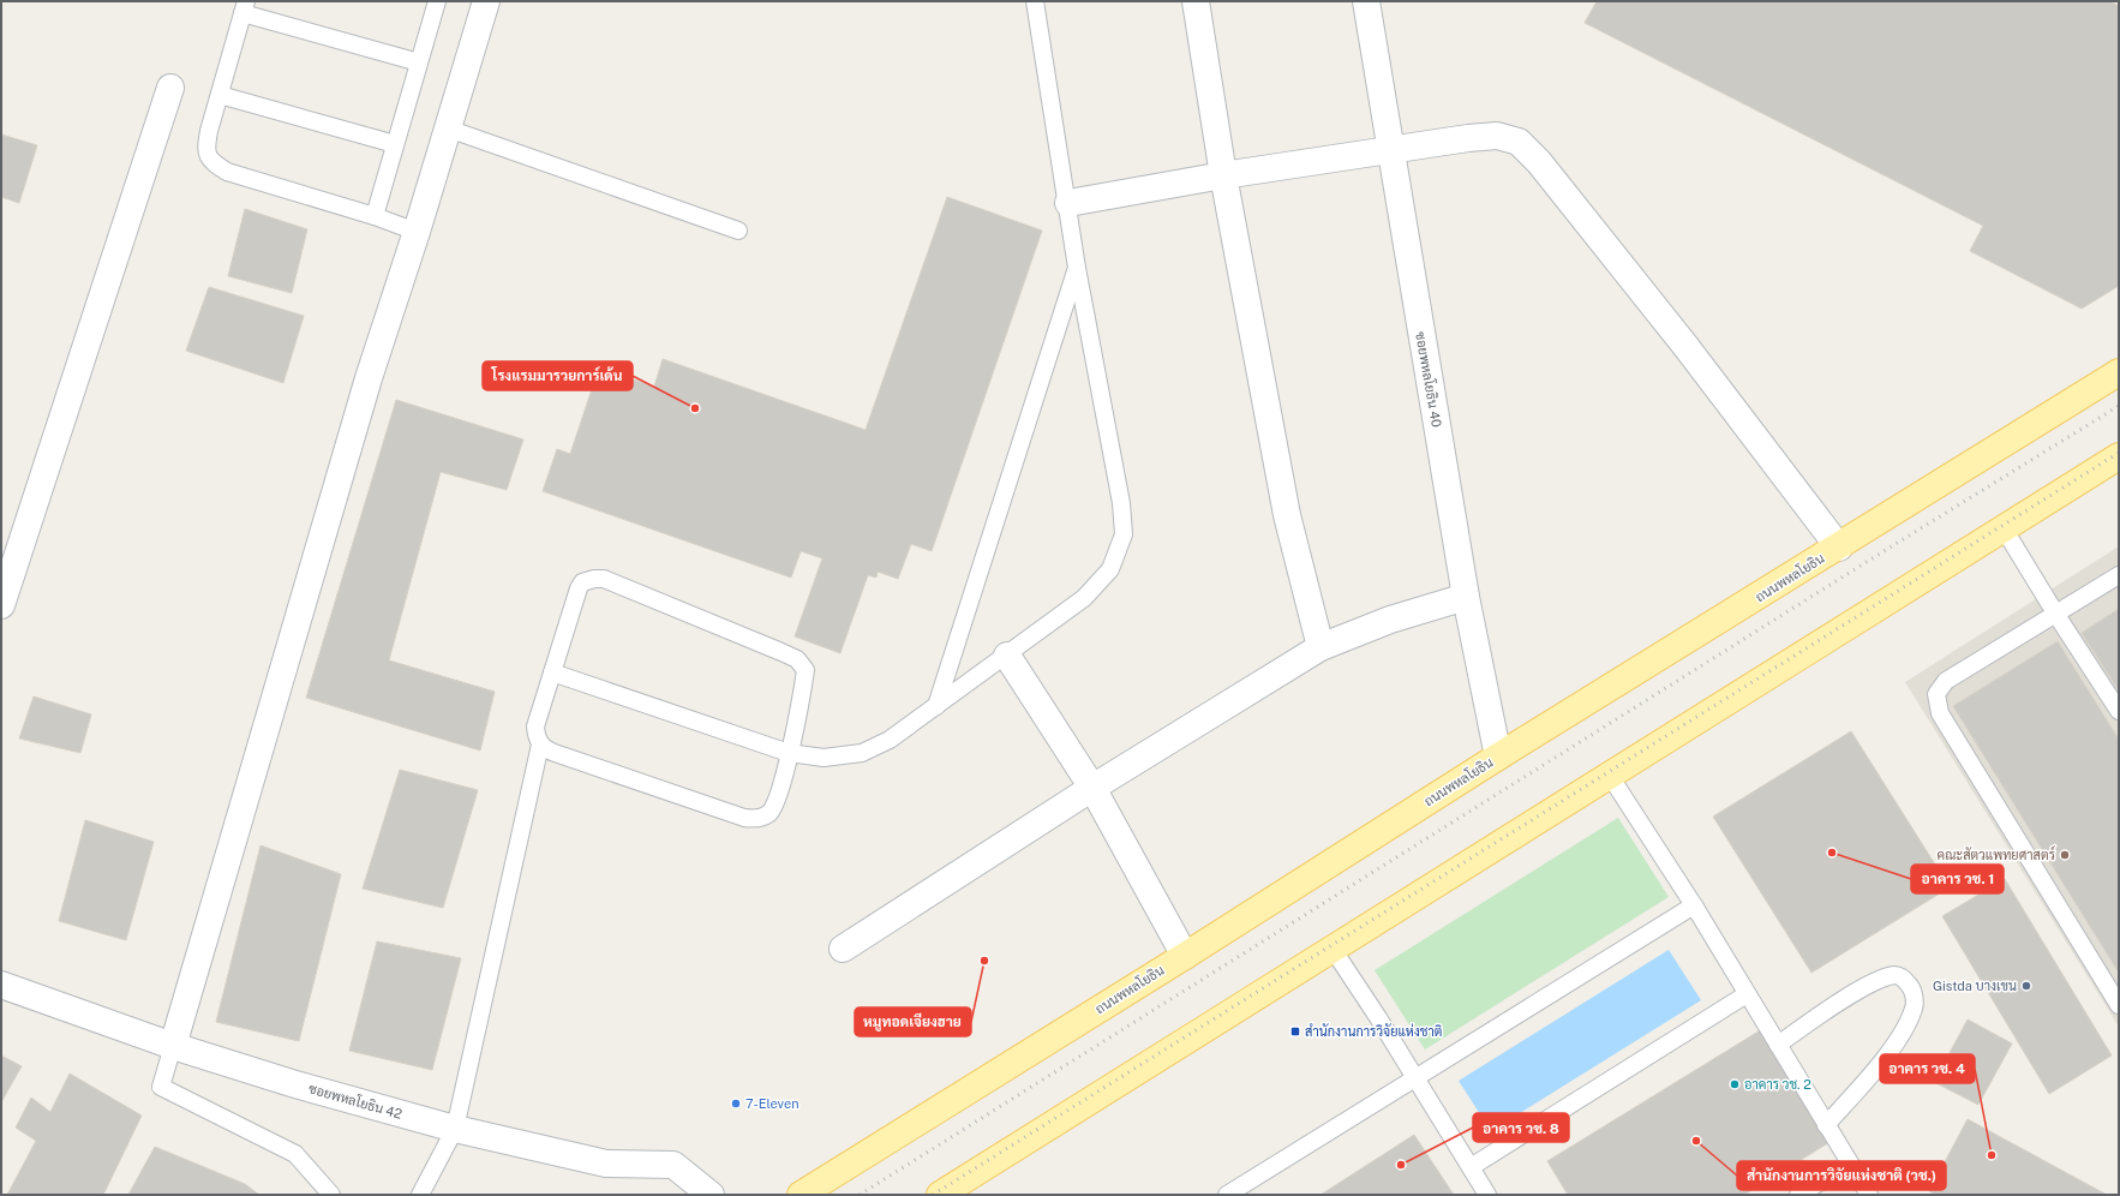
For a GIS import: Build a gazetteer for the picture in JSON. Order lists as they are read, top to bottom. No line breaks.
{"streets":{"main road":["ถนนพหลโยธิน"],"street":["ซอยพหลโยธิน 40","ซอยพหลโยธิน 42"]},"crossings":[["ซอยพหลโยธิน 40","ถนนพหลโยธิน"]],"places":{"other":["โรงแรมมารวยการ์เด้น","อาคาร วช. 1","คณะสัตวแพทยศาสตร์","หมูทอดเจียงฮาย","Gistda บางเขน","อาคาร วช. 2","7-Eleven","สำนักงานการวิจัยแห่งชาติ (วช.)","อาคาร วช. 4","อาคาร วช. 8"],"transit":["สำนักงานการวิจัยแห่งชาติ"]}}
